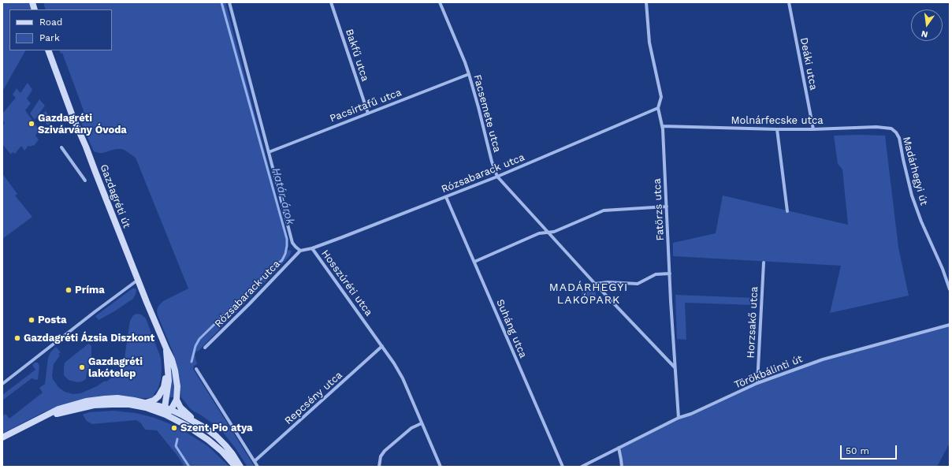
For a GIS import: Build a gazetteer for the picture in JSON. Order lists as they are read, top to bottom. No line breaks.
{"streets":{"street":["Bakfű utca","Deáki utca","Pacsirtafű utca","Facsemete utca","Molnárfecske utca","Madárhegyi út","Rózsabarack utca","Gazdagréti út","Fatörzs utca","Hosszúréti utca","Horzsakő utca","Suháng utca","Törökbálinti út","Repcsény utca"]},"crossings":[["Bakfű utca","Pacsirtafű utca"],["Deáki utca","Molnárfecske utca"],["Pacsirtafű utca","Facsemete utca"],["Facsemete utca","Rózsabarack utca"],["Facsemete utca","Fatörzs utca"],["Molnárfecske utca","Madárhegyi út"],["Molnárfecske utca","Fatörzs utca"],["Rózsabarack utca","Fatörzs utca"],["Rózsabarack utca","Hosszúréti utca"],["Rózsabarack utca","Suháng utca"],["Fatörzs utca","Törökbálinti út"],["Hosszúréti utca","Repcsény utca"],["Horzsakő utca","Törökbálinti út"]],"districts":["MADÁRHEGYI LAKÓPARK"],"water":["Határ-árok"],"places":["Gazdagréti Szivárvány Óvoda","Príma","Posta","Gazdagréti Ázsia Diszkont","Gazdagréti lakótelep","Szent Pio atya"],"legend":["Road","Park"],"scale_bar":"50 m","north":"bottom"}
